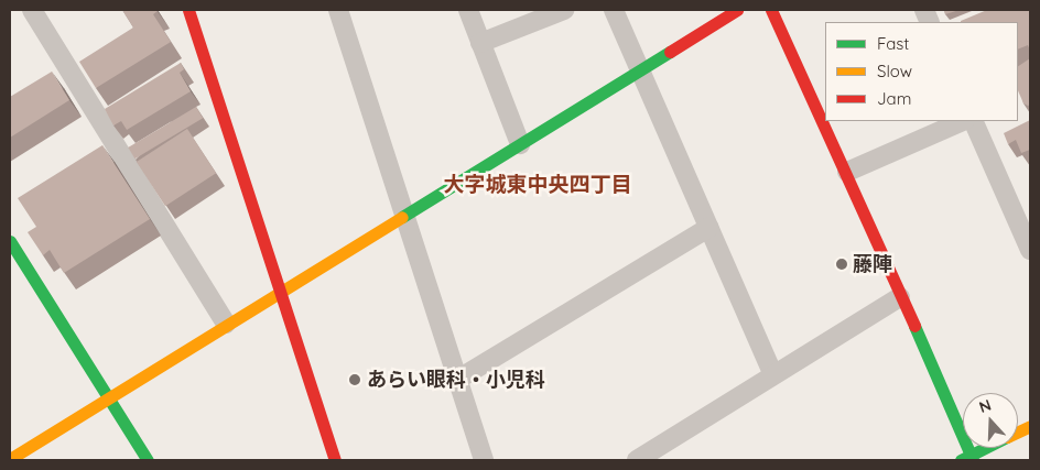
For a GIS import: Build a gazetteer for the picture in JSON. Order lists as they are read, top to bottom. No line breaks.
{"districts":["大字城東中央四丁目"],"places":["藤陣","あらい眼科・小児科"],"legend":["Fast","Slow","Jam"],"north":"top"}
